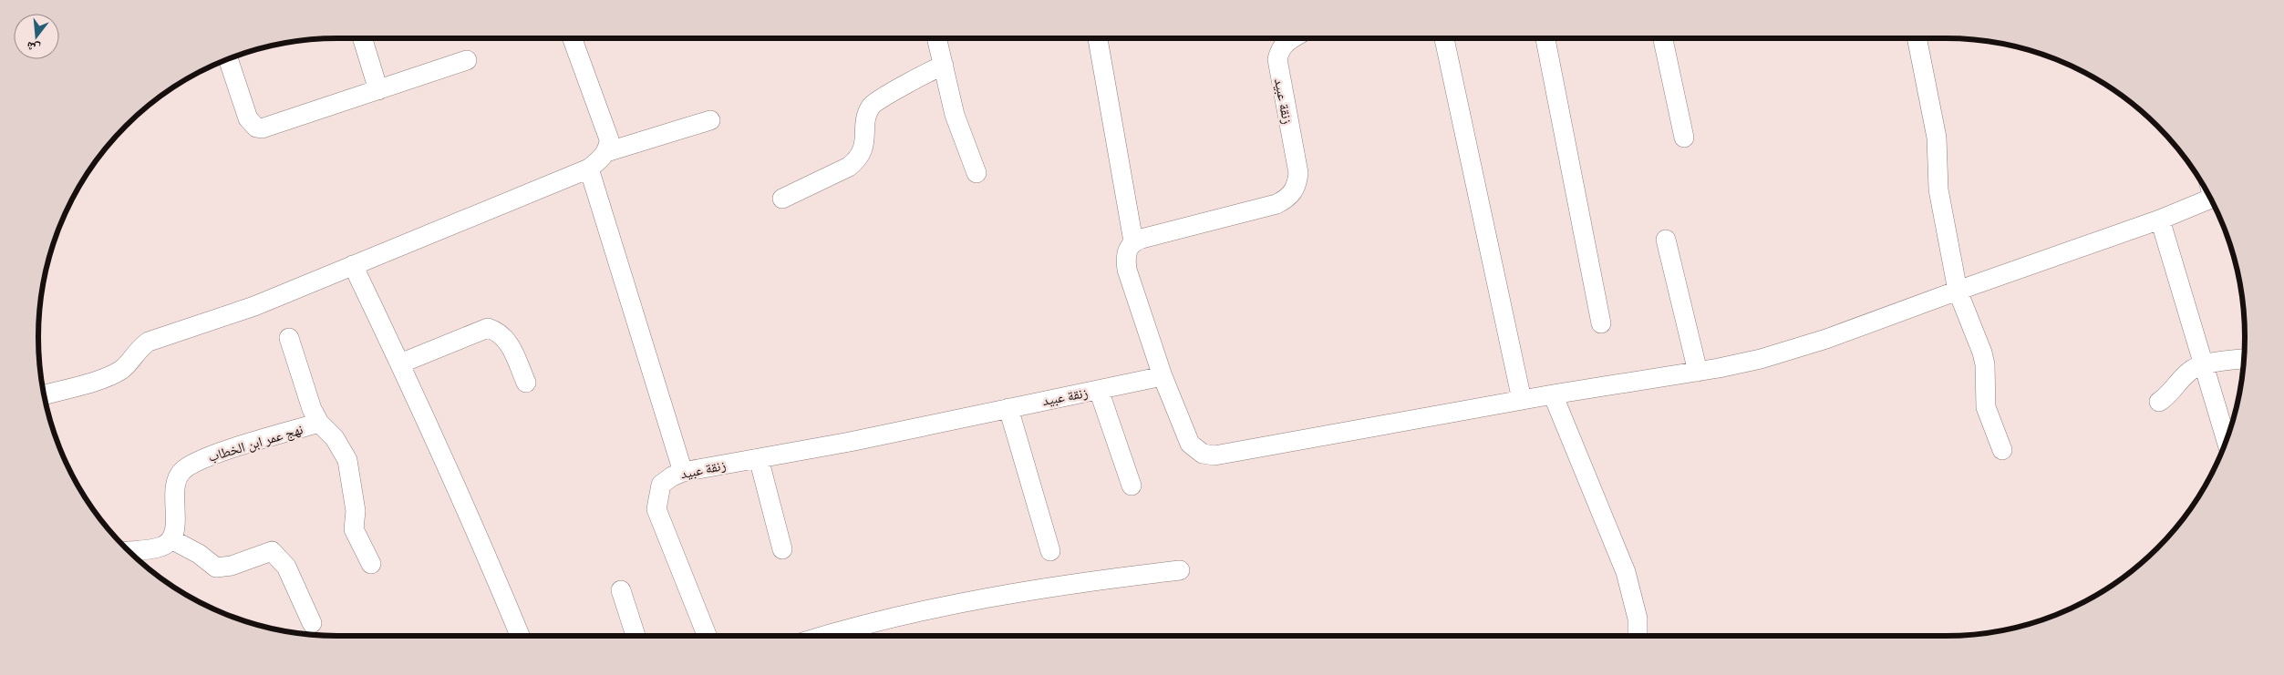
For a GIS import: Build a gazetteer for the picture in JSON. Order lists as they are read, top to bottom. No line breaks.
{"streets":{"street":["زنقة عبيد","نهج عمر ابن الخطاب"]},"north":"bottom"}
